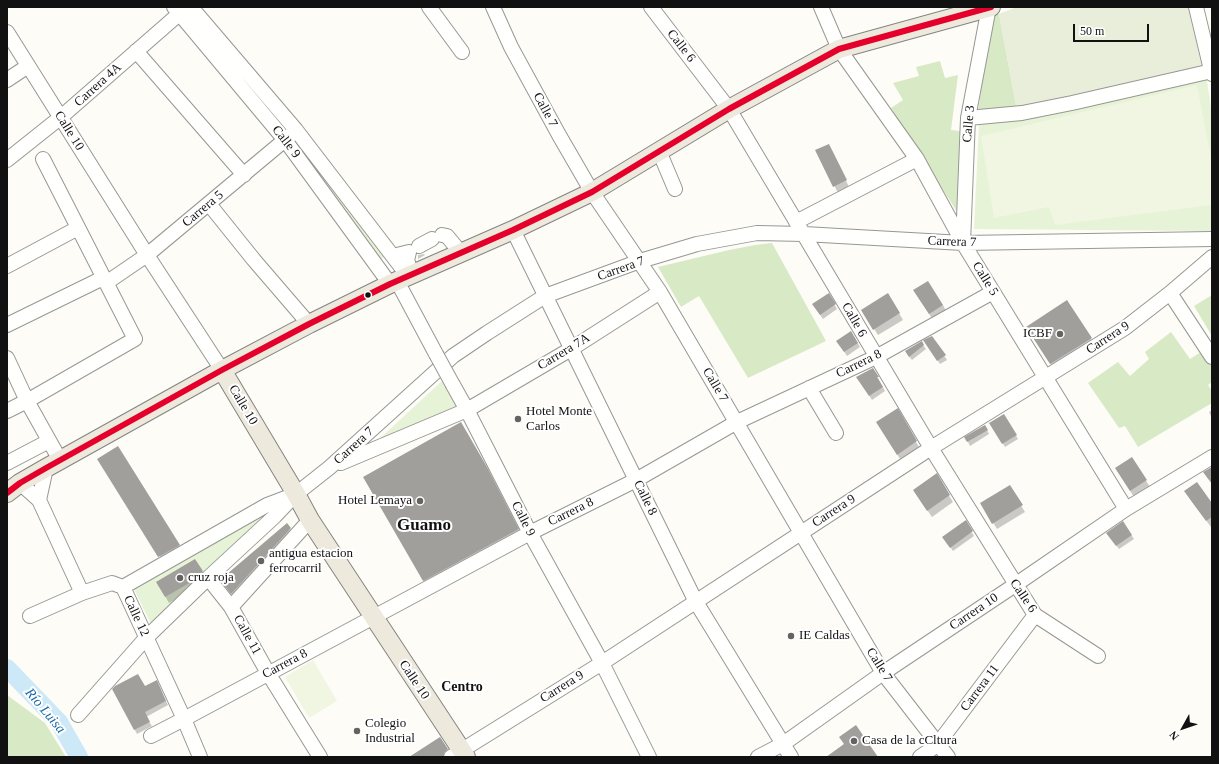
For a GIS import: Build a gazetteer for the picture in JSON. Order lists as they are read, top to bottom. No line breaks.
{"streets":{"main road":["Calle 10"],"street":["Calle 6","Carrera 4A","Calle 7","Calle 3","Calle 9","Carrera 5","Carrera 7","Calle 5","Carrera 9","Carrera 7A","Carrera 8","Calle 8","Carrera 10","Calle 12","Calle 11","Carrera 11"]},"crossings":[["Calle 6","Carrera 7"],["Calle 6","Carrera 9"],["Calle 6","Carrera 8"],["Calle 6","Carrera 10"],["Calle 6","Carrera 11"],["Carrera 4A","Calle 10"],["Carrera 4A","Calle 9"],["Calle 7","Carrera 7"],["Calle 7","Carrera 9"],["Calle 7","Carrera 7A"],["Calle 7","Carrera 8"],["Calle 7","Carrera 10"],["Calle 7","Carrera 11"],["Calle 3","Carrera 7"],["Calle 3","Calle 5"],["Calle 10","Carrera 5"],["Calle 10","Carrera 7"],["Calle 10","Carrera 9"],["Calle 10","Carrera 8"],["Calle 9","Carrera 5"],["Calle 9","Carrera 9"],["Calle 9","Carrera 7A"],["Calle 9","Carrera 8"],["Carrera 7","Calle 5"],["Carrera 7","Carrera 7A"],["Carrera 7","Calle 8"],["Carrera 7","Calle 12"],["Calle 5","Carrera 9"],["Calle 5","Carrera 8"],["Calle 5","Carrera 10"],["Carrera 9","Calle 8"],["Carrera 7A","Calle 8"],["Carrera 8","Calle 8"],["Carrera 8","Calle 12"],["Carrera 8","Calle 11"],["Calle 8","Carrera 10"]],"districts":["Guamo","Centro"],"water":["Río Luisa"],"places":["ICBF","Hotel Monte Carlos","Hotel Lemaya","antigua estacion ferrocarril","cruz roja","IE Caldas","Colegio Industrial","Casa de la cCltura"],"scale_bar":"50 m","north":"bottom left"}
